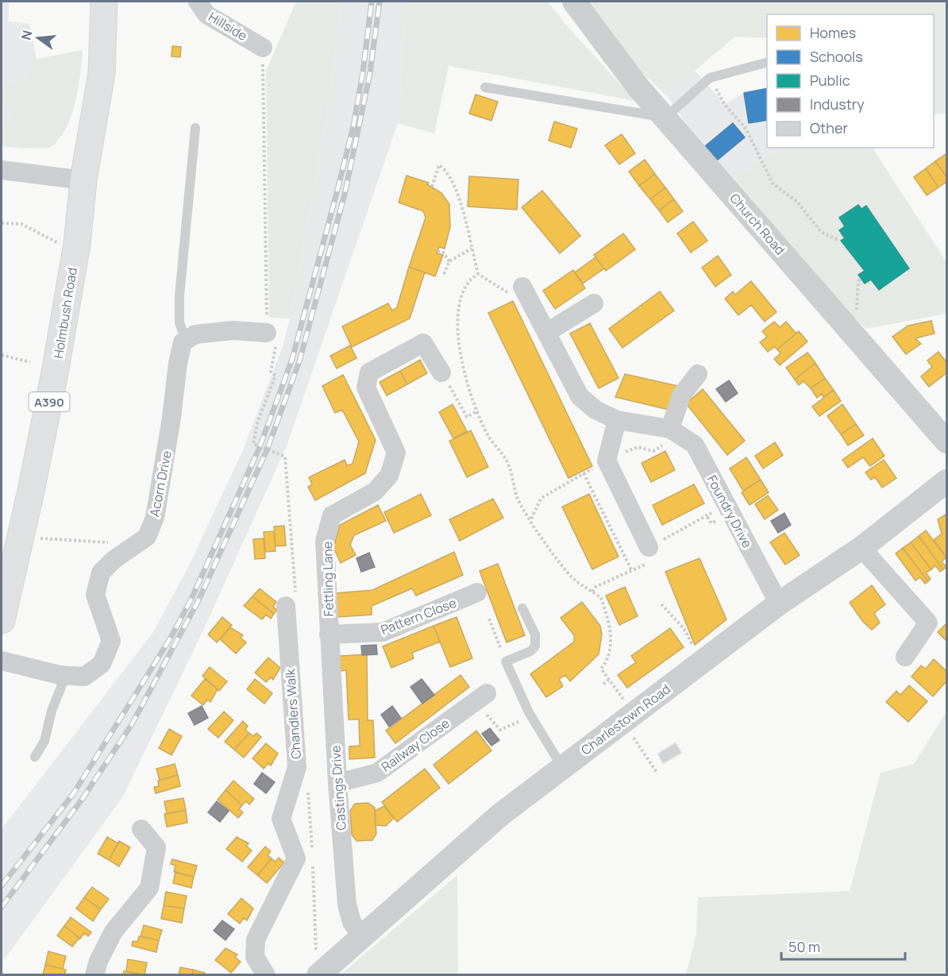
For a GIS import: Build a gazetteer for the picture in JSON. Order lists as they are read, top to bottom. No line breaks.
{"streets":{"highway":["Holmbush Road","A390"],"street":["Hillside","Church Road","Acorn Drive","Foundry Drive","Fettling Lane","Pattern Close","Chandlers Walk","Charlestown Road","Railway Close","Castings Drive"]},"crossings":[["Foundry Drive","Charlestown Road"],["Fettling Lane","Pattern Close"],["Fettling Lane","Castings Drive"],["Pattern Close","Castings Drive"],["Charlestown Road","Castings Drive"],["Railway Close","Castings Drive"]],"legend":["Homes","Schools","Public","Industry","Other"],"scale_bar":"50 m","north":"left"}
